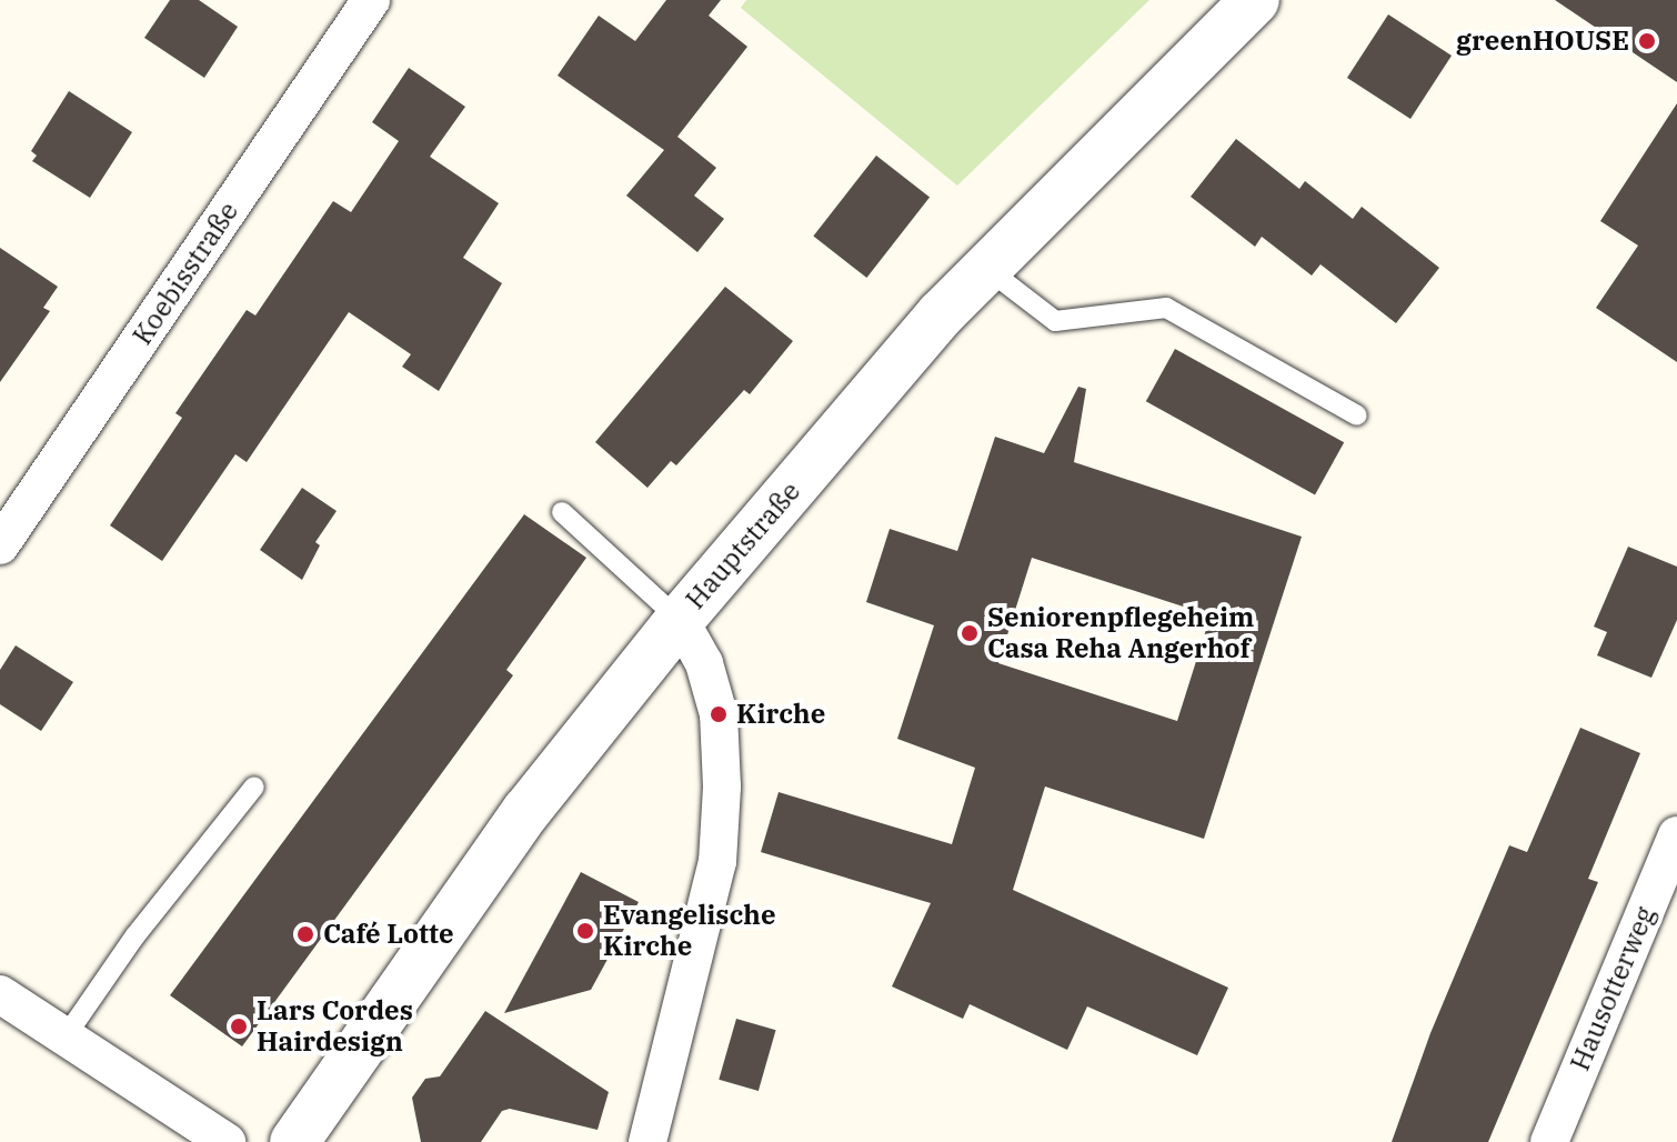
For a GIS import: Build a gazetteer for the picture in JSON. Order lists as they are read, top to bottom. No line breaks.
{"streets":{"street":["Koebisstraße","Hauptstraße","Hausotterweg"]},"places":["greenHOUSE","Seniorenpflegeheim Casa Reha Angerhof","Kirche","Evangelische Kirche","Café Lotte","Lars Cordes Hairdesign"]}
